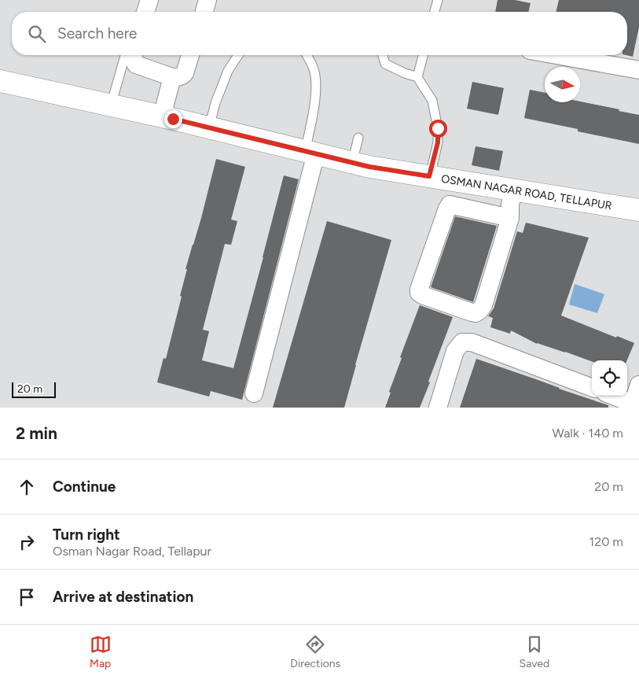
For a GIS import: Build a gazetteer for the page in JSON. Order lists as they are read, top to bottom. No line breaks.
{"streets":{"street":["OSMAN NAGAR ROAD, TELLAPUR"]},"scale_bar":"20 m","north":"right","page":{"search":"Search here","scale":"20 m","heading":["2 min","Walk · 140 m"],"list":[["Continue","20 m"],["Turn right","Osman Nagar Road, Tellapur","120 m"],"Arrive at destination"],"nav":["Map","Directions","Saved"]}}
